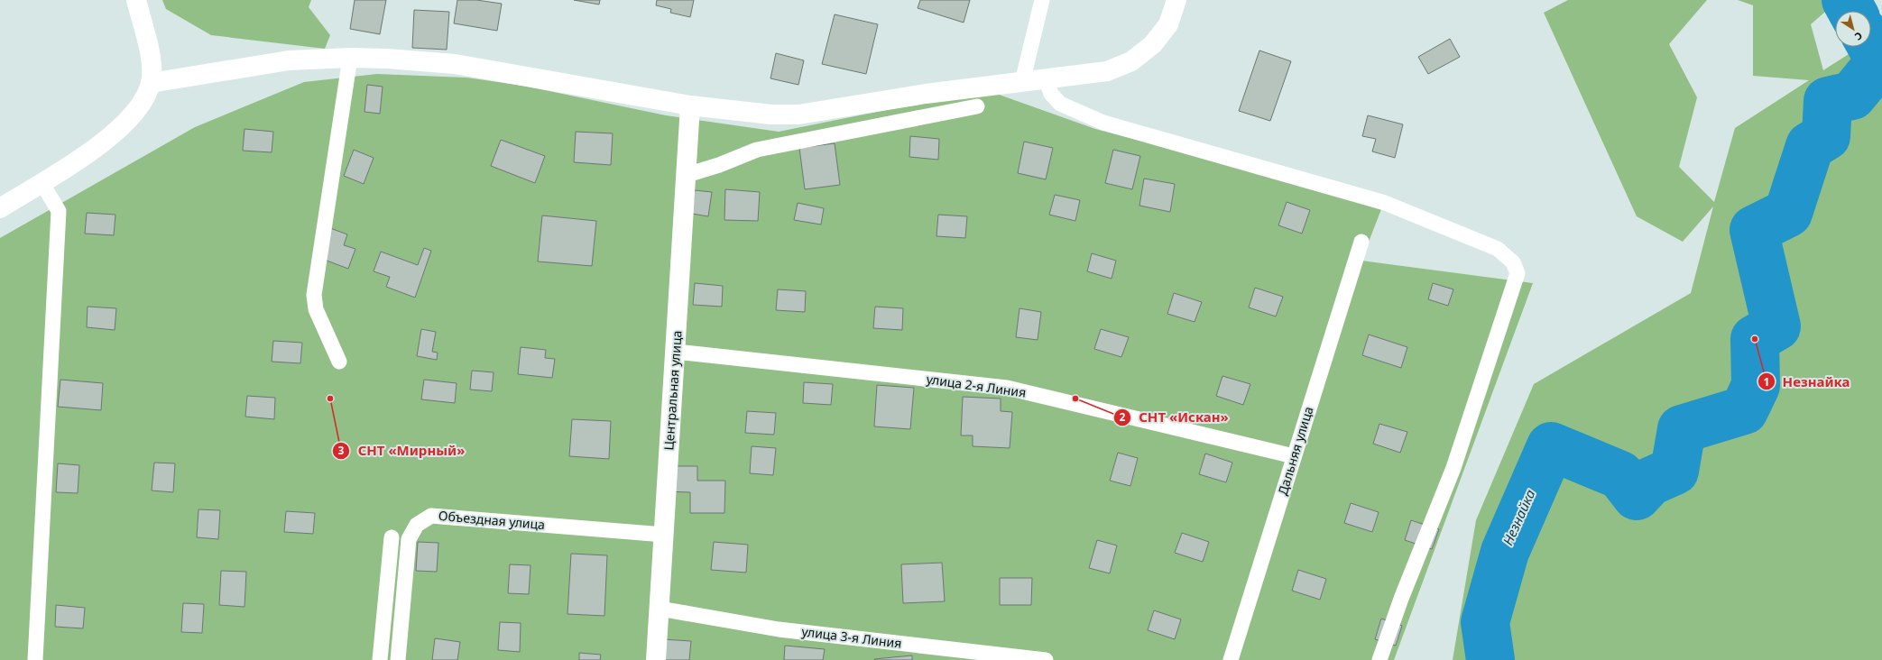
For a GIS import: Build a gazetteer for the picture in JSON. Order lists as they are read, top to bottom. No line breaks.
{"streets":{"street":["Центральная улица"],"lane":["улица 2-я Линия","Дальняя улица","Объездная улица","улица 3-я Линия"]},"crossings":[["улица 2-я Линия","Центральная улица"],["улица 2-я Линия","Дальняя улица"],["Центральная улица","Объездная улица"],["Центральная улица","улица 3-я Линия"]],"water":["Незнайка"],"places":["Незнайка","СНТ «Мирный»","СНТ «Искан»"],"north":"bottom right"}
